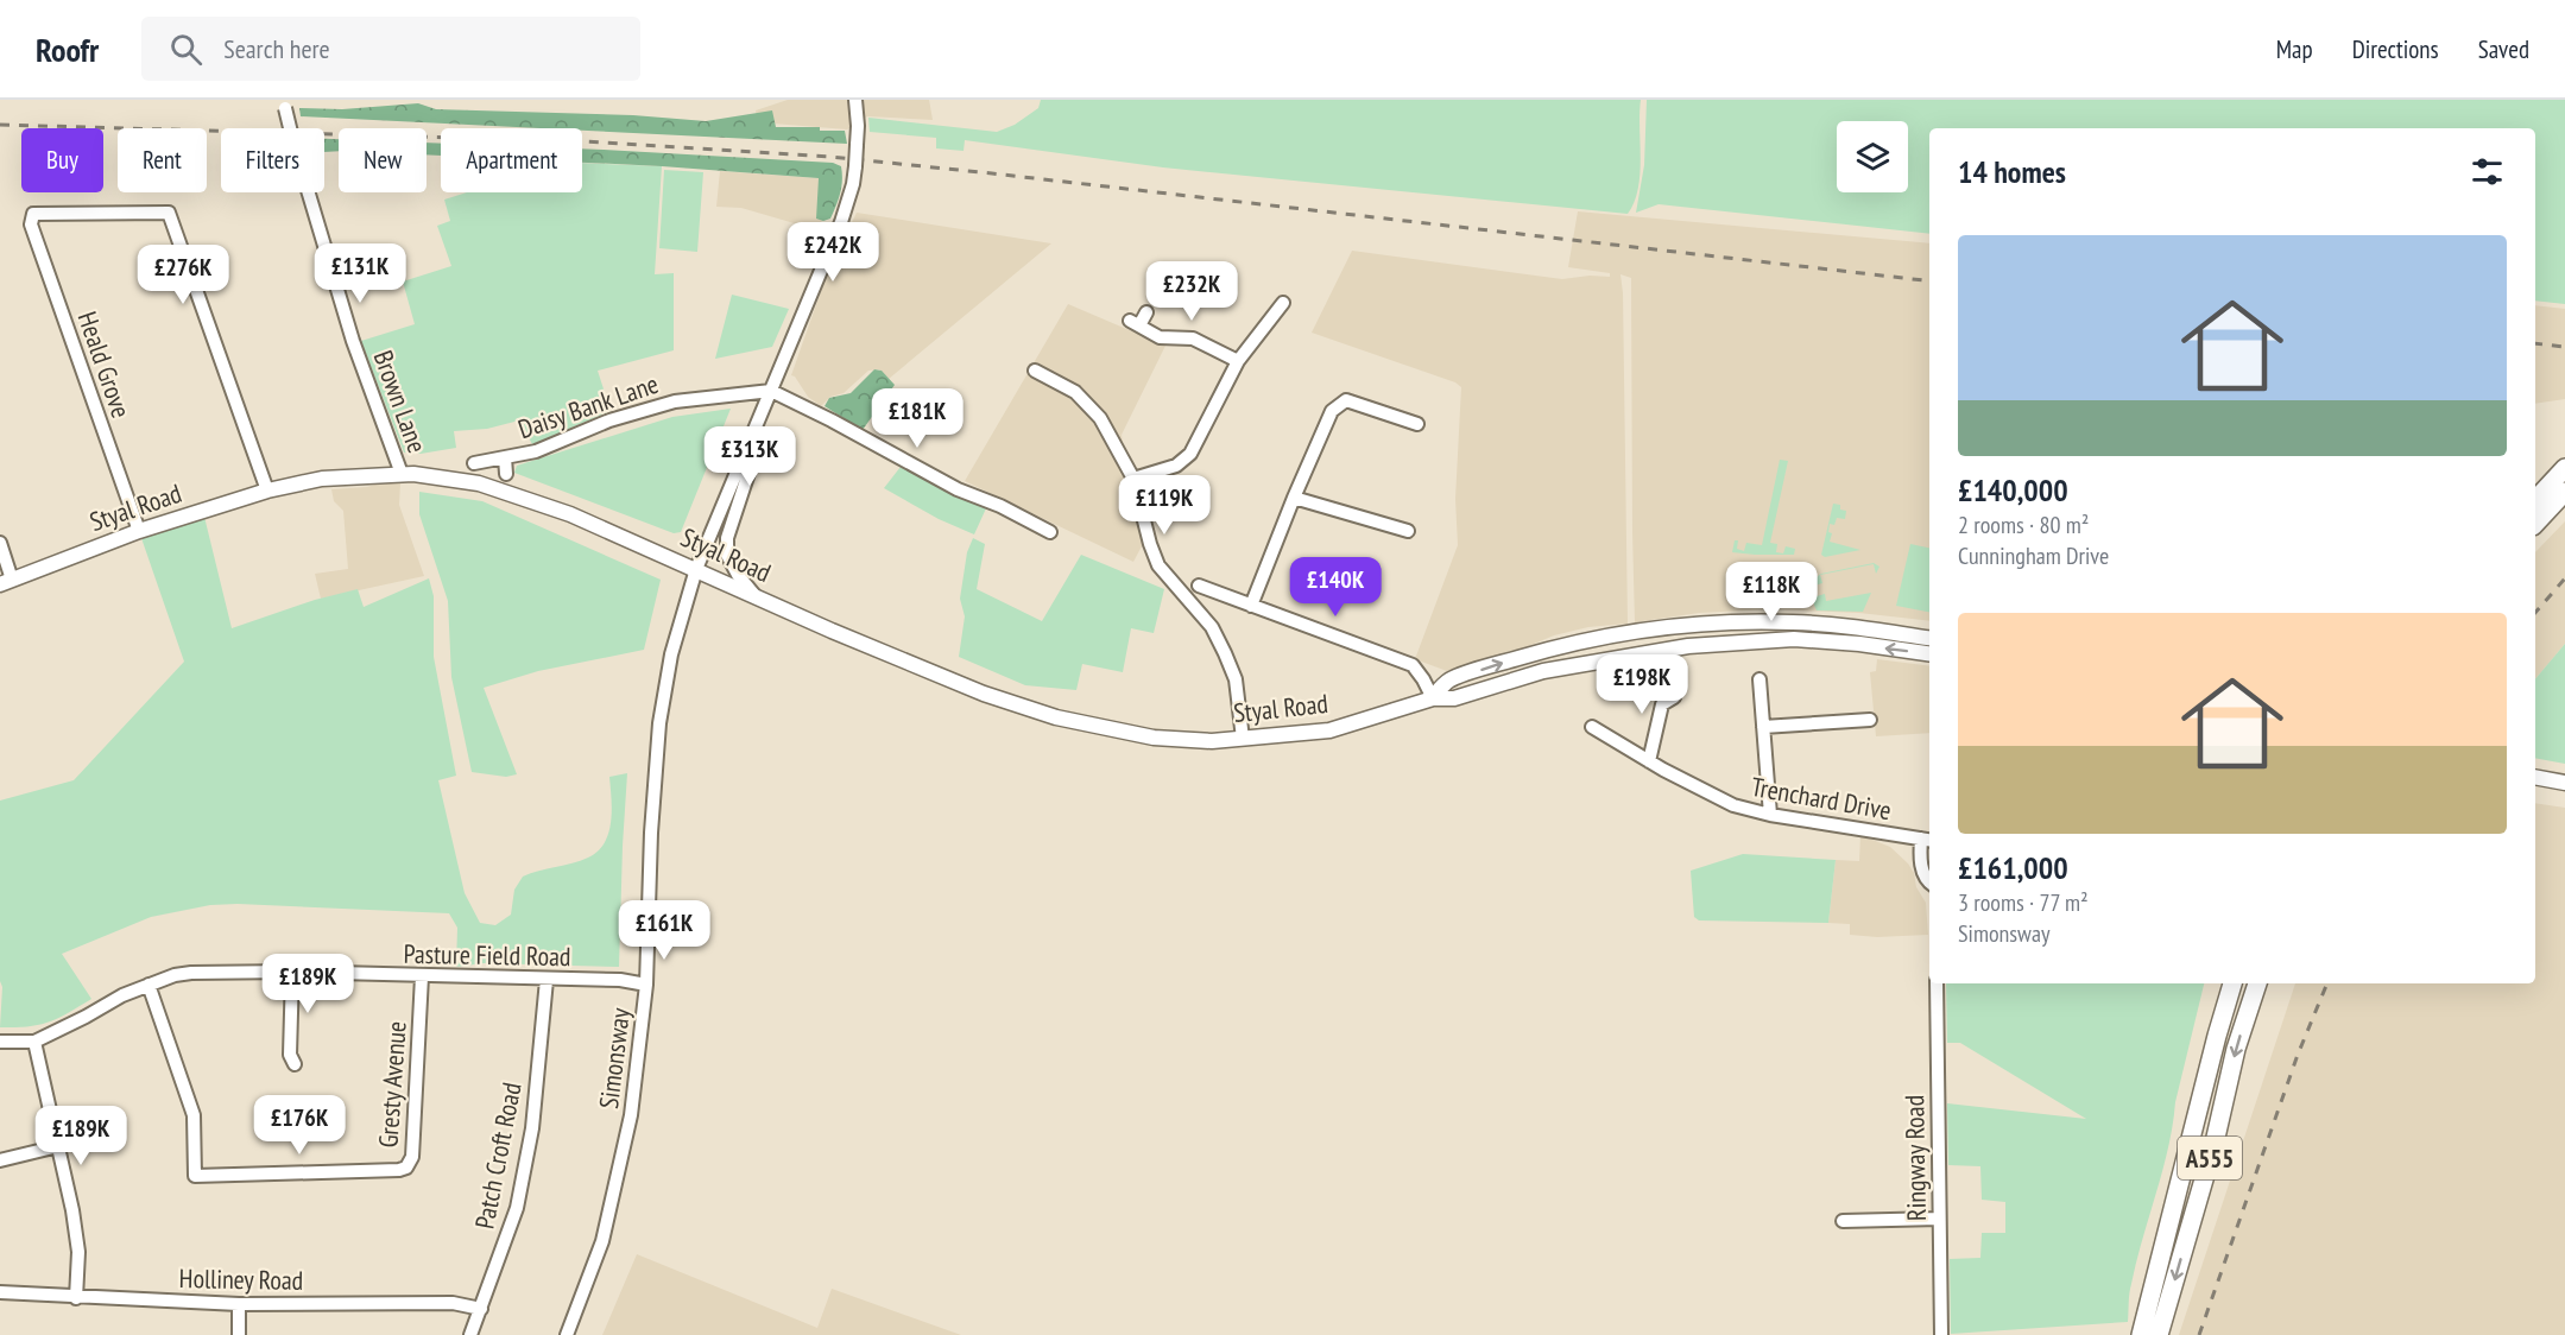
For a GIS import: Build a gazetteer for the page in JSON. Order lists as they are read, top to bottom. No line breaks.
{"streets":{"highway":["A555"],"main road":["Styal Road"],"street":["Heald Grove","Brown Lane","Daisy Bank Lane","Trenchard Drive","Pasture Field Road","Simonsway","Gresty Avenue","Patch Croft Road","Ringway Road","Holliney Road"]},"crossings":[["Heald Grove","Styal Road"],["Brown Lane","Styal Road"],["Daisy Bank Lane","Simonsway"],["Styal Road","Simonsway"],["Pasture Field Road","Simonsway"],["Pasture Field Road","Gresty Avenue"],["Pasture Field Road","Patch Croft Road"],["Patch Croft Road","Holliney Road"]],"page":{"header":"Roofr","search":"Search here","nav":["Map","Directions","Saved"],"chip":["Buy","Rent","Filters","New","Apartment"],"heading":"14 homes","list":[{"name":"£140,000","note":"2 rooms · 80 m² · Cunningham Drive"},{"name":"£161,000","note":"3 rooms · 77 m² · Simonsway"}],"price":["£242K","£131K","£276K","£232K","£181K","£313K","£119K","£140K","£118K","£198K","£161K","£189K","£176K","£189K"]}}
